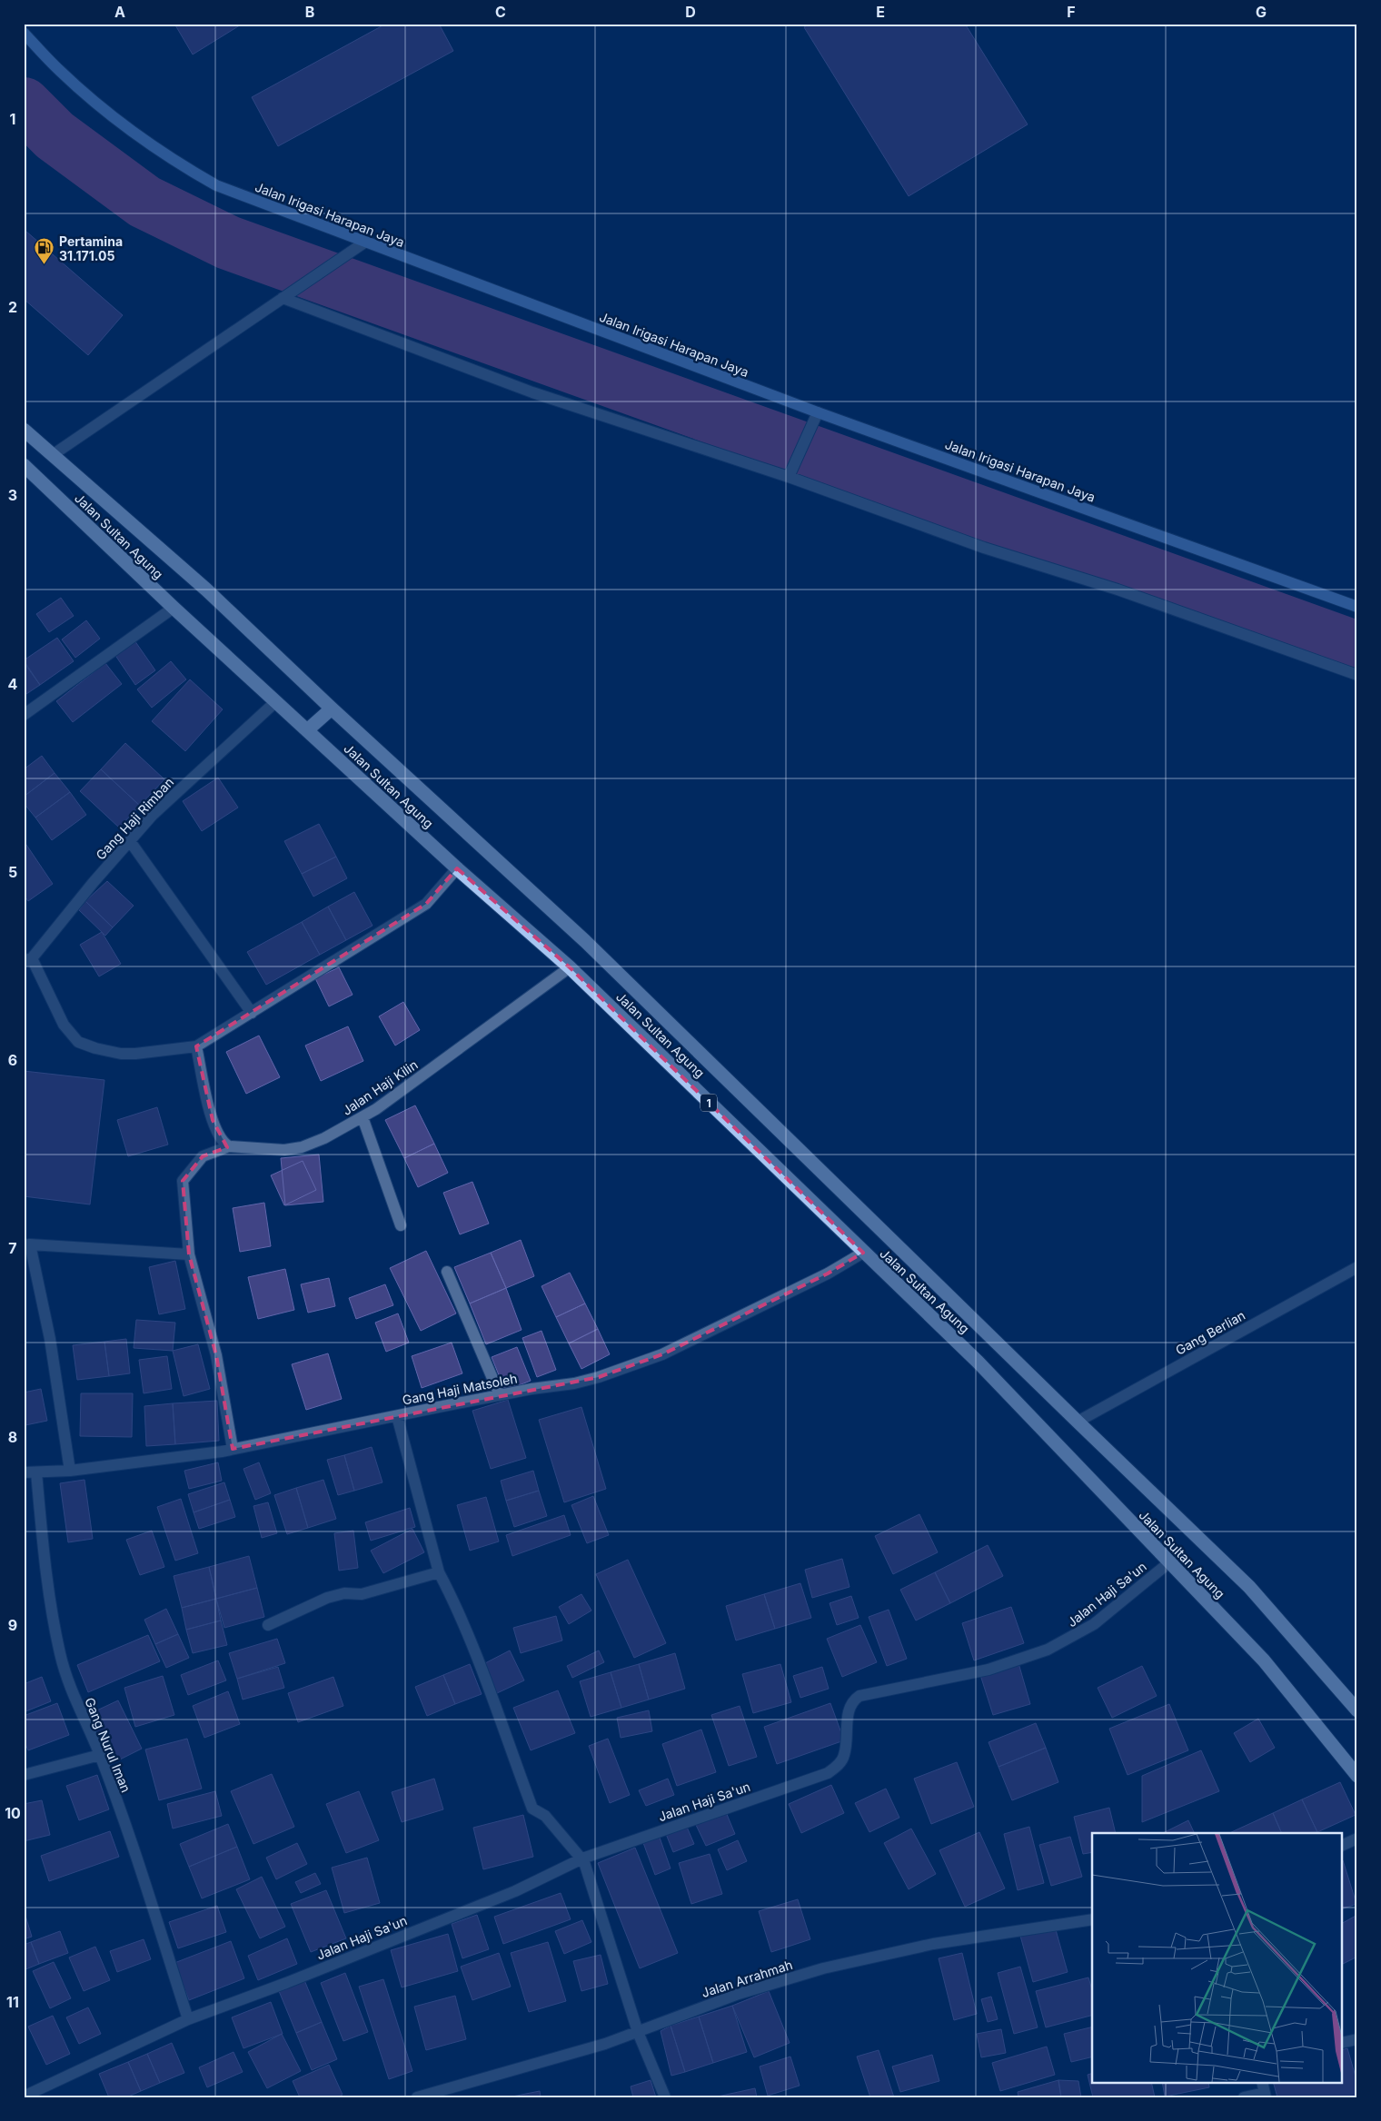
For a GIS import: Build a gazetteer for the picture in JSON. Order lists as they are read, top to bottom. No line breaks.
{"streets":{"highway":["Jalan Sultan Agung","1"],"street":["Jalan Irigasi Harapan Jaya","Gang Haji Rimban","Jalan Haji Kilin","Gang Berlian","Gang Haji Matsoleh","Jalan Haji Sa'un","Gang Nurul Iman","Jalan Arrahmah"]},"crossings":[["Jalan Sultan Agung","Gang Haji Rimban"],["Jalan Sultan Agung","Jalan Haji Kilin"],["Jalan Sultan Agung","Gang Berlian"],["Jalan Sultan Agung","Gang Haji Matsoleh"],["Jalan Sultan Agung","Jalan Haji Sa'un"],["Gang Haji Matsoleh","Gang Nurul Iman"],["Jalan Haji Sa'un","Gang Nurul Iman"]],"places":{"fuel station":["Pertamina 31.171.05"]},"grid":{"columns":["A","B","C","D","E","F","G"],"rows":["1","2","3","4","5","6","7","8","9","10","11"]}}
